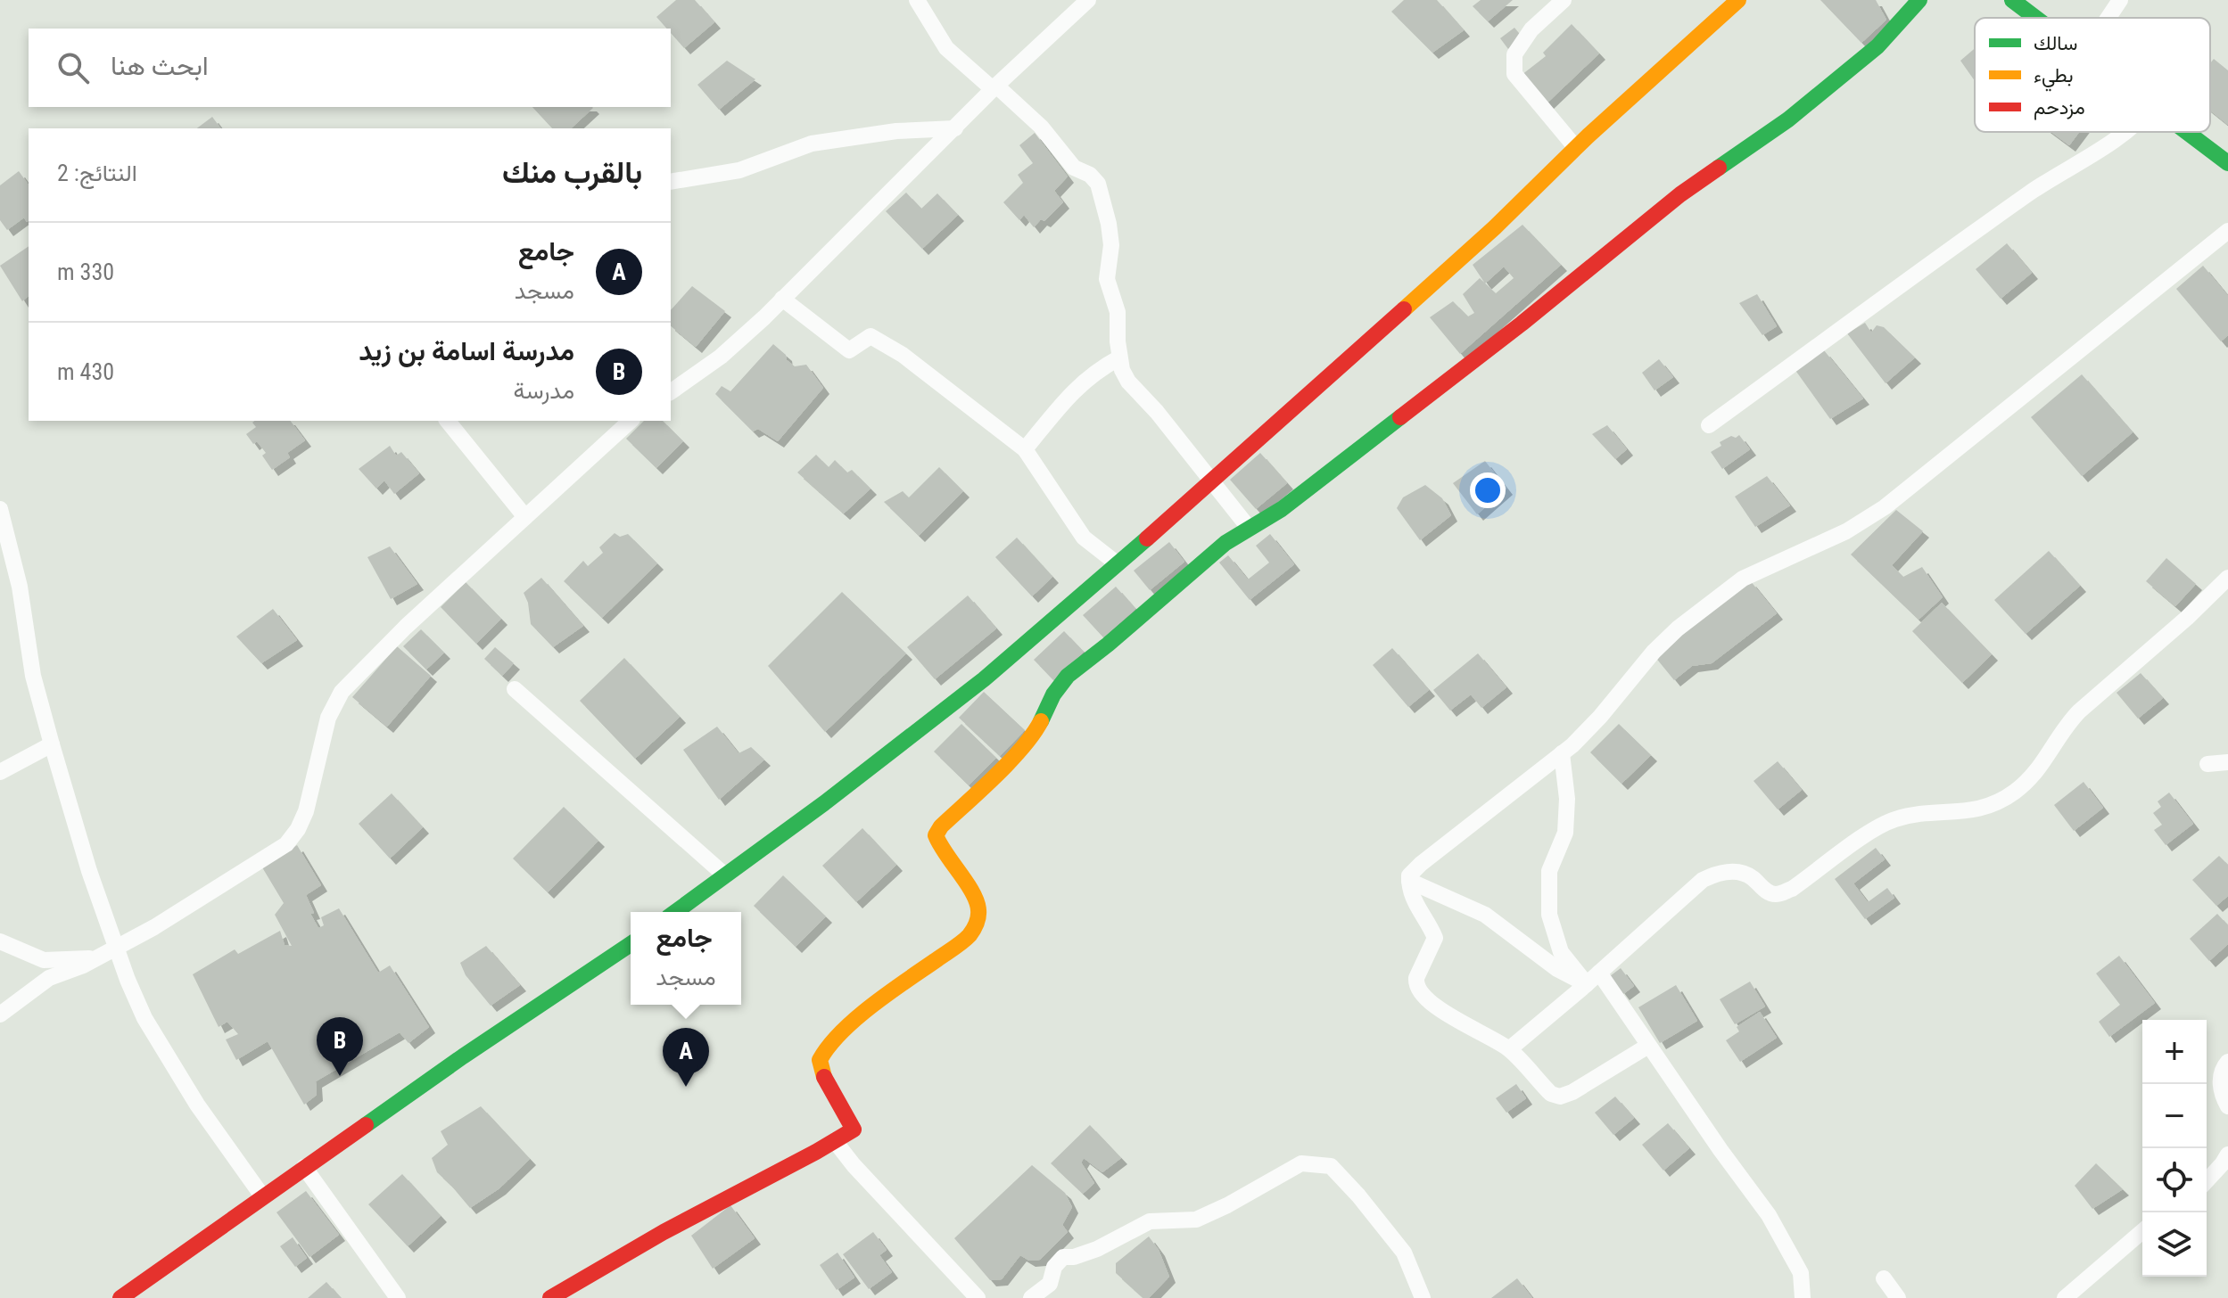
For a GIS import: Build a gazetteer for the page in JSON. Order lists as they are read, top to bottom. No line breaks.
{"legend":["سالك","بطيء","مزدحم"],"page":{"search":"ابحث هنا","heading":["بالقرب منك","النتائج: 2"],"list":[{"mark":"A","name":"جامع","note":"مسجد","value":"330 m"},{"mark":"B","name":"مدرسة اسامة بن زيد","note":"مدرسة","value":"430 m"}],"popup":["جامع","مسجد"],"pins":["B","A"],"map_buttons":["+","−"]}}
